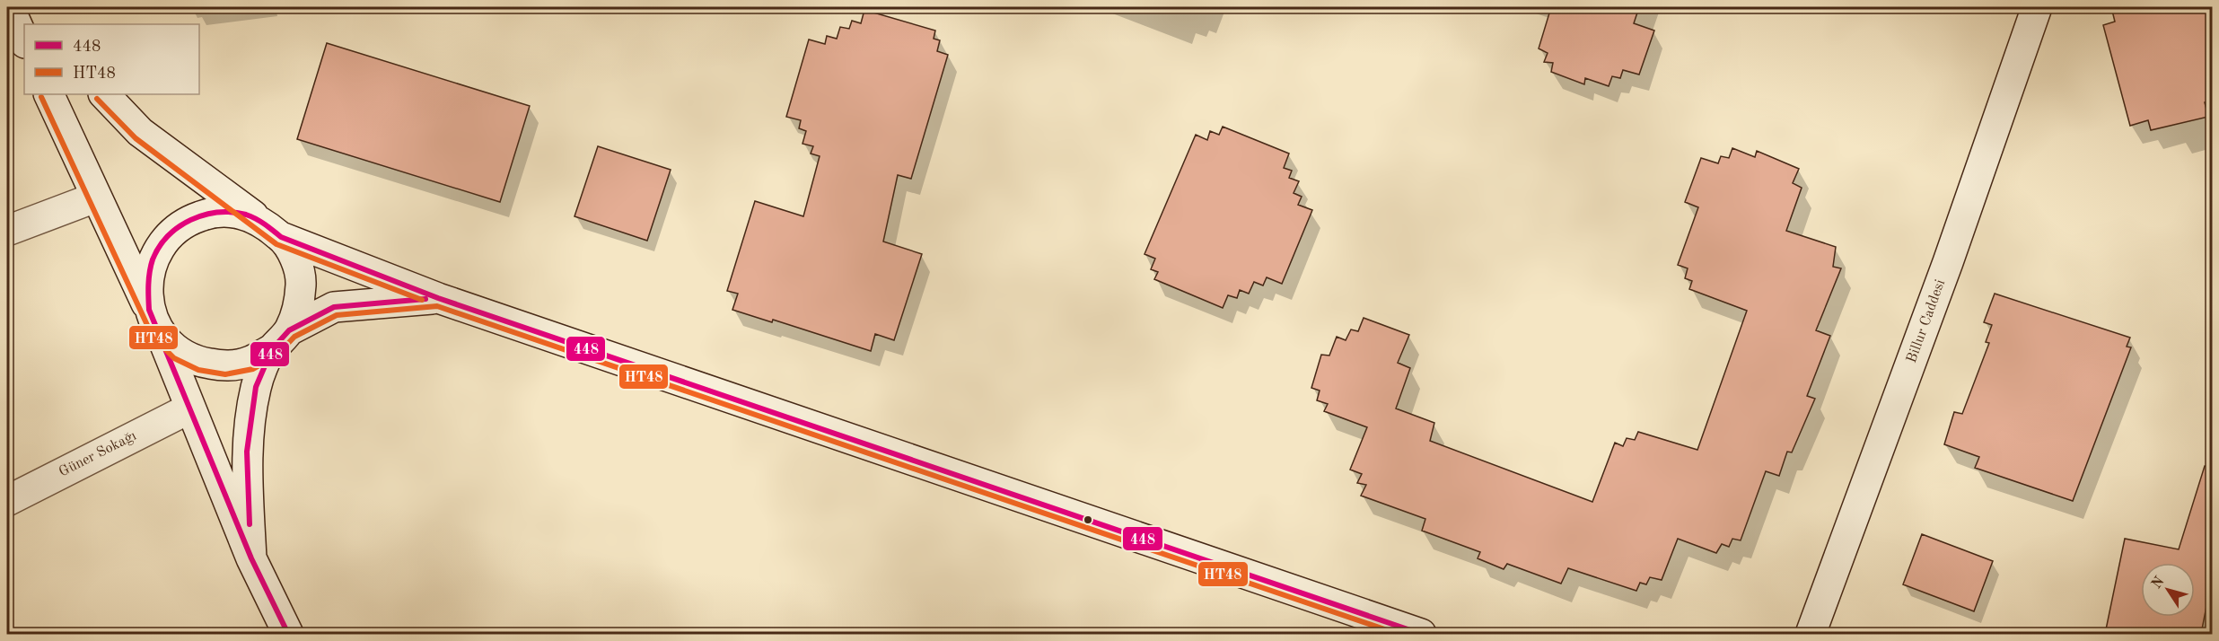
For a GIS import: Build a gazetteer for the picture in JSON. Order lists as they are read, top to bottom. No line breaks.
{"streets":{"main road":["Billur Caddesi","Güner Sokağı"]},"lines":["transit line HT48","transit line 448"],"legend":["448","HT48"],"north":"top left"}
